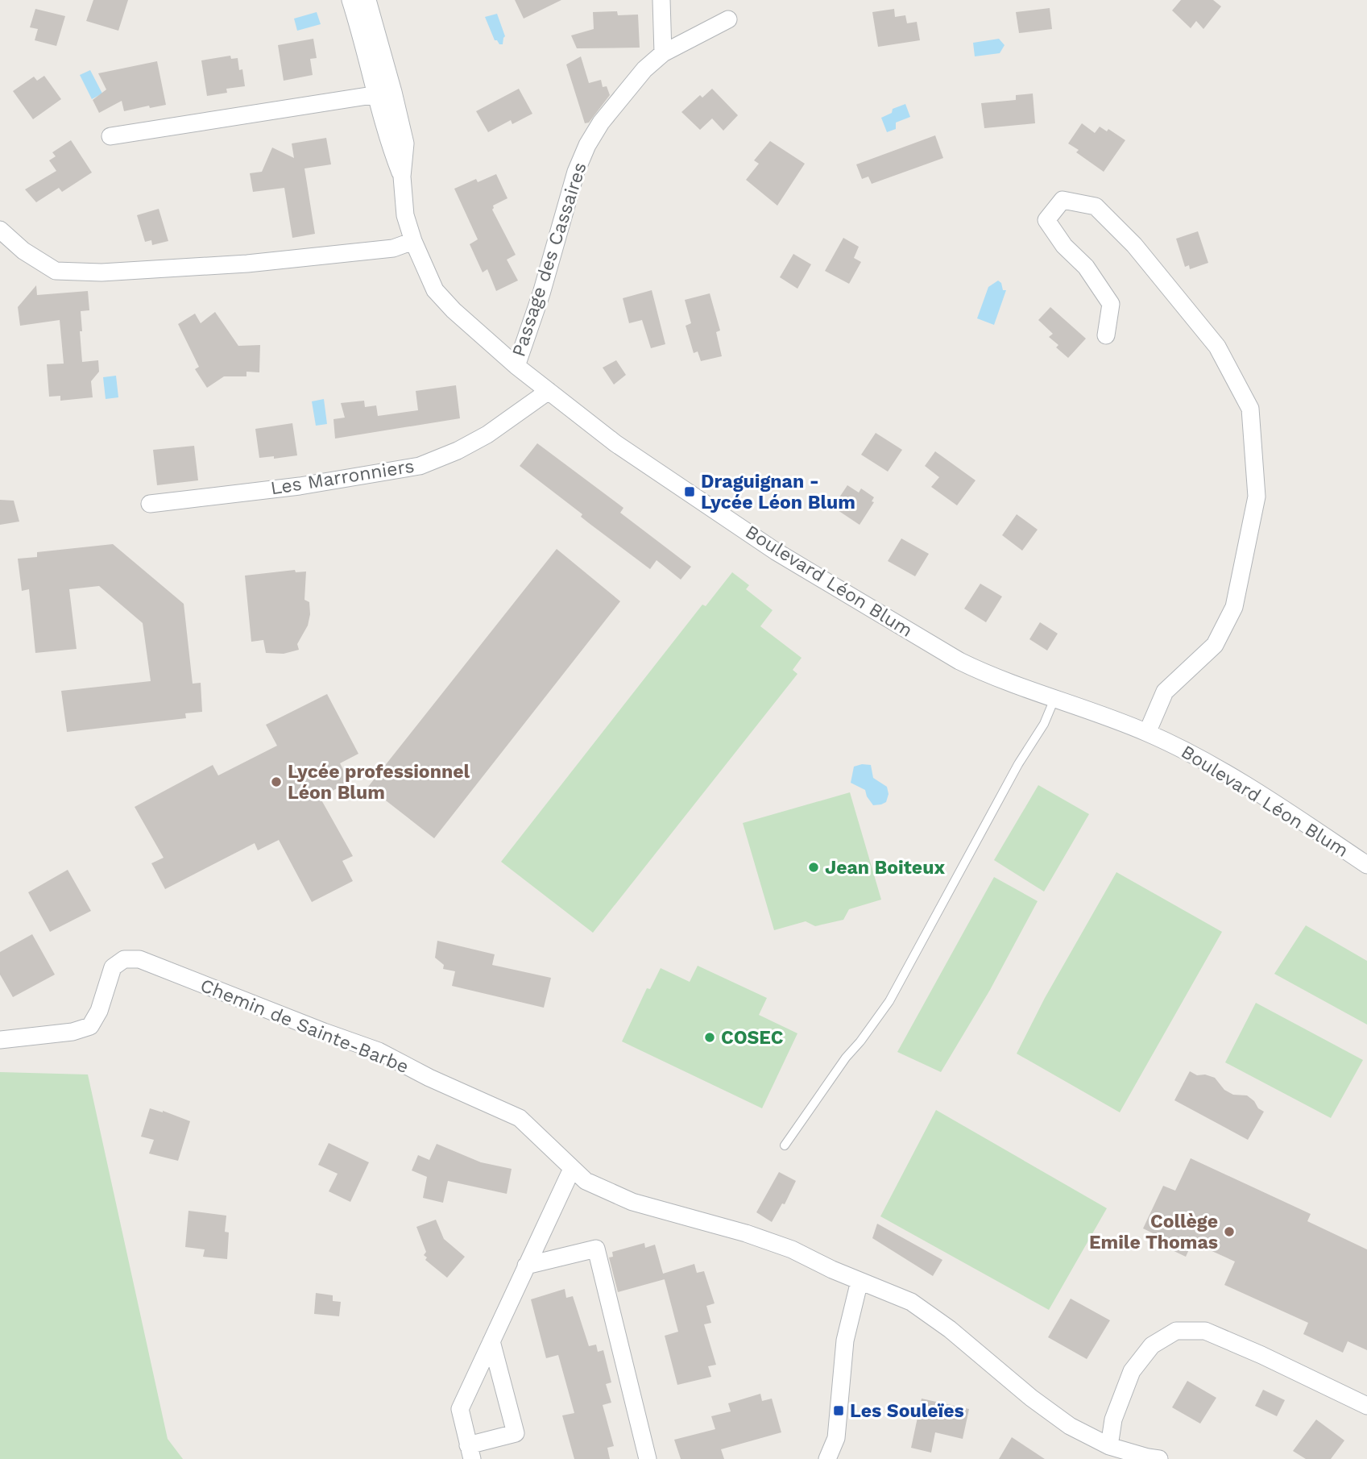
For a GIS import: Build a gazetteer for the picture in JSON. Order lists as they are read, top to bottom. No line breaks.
{"streets":{"street":["Passage des Cassaires","Les Marronniers","Boulevard Léon Blum","Chemin de Sainte-Barbe"]},"crossings":[["Passage des Cassaires","Boulevard Léon Blum"],["Les Marronniers","Boulevard Léon Blum"]],"places":{"transit":["Draguignan - Lycée Léon Blum","Les Souleïes"],"other":["Lycée professionnel Léon Blum","Jean Boiteux","COSEC","Collège Emile Thomas"]}}
